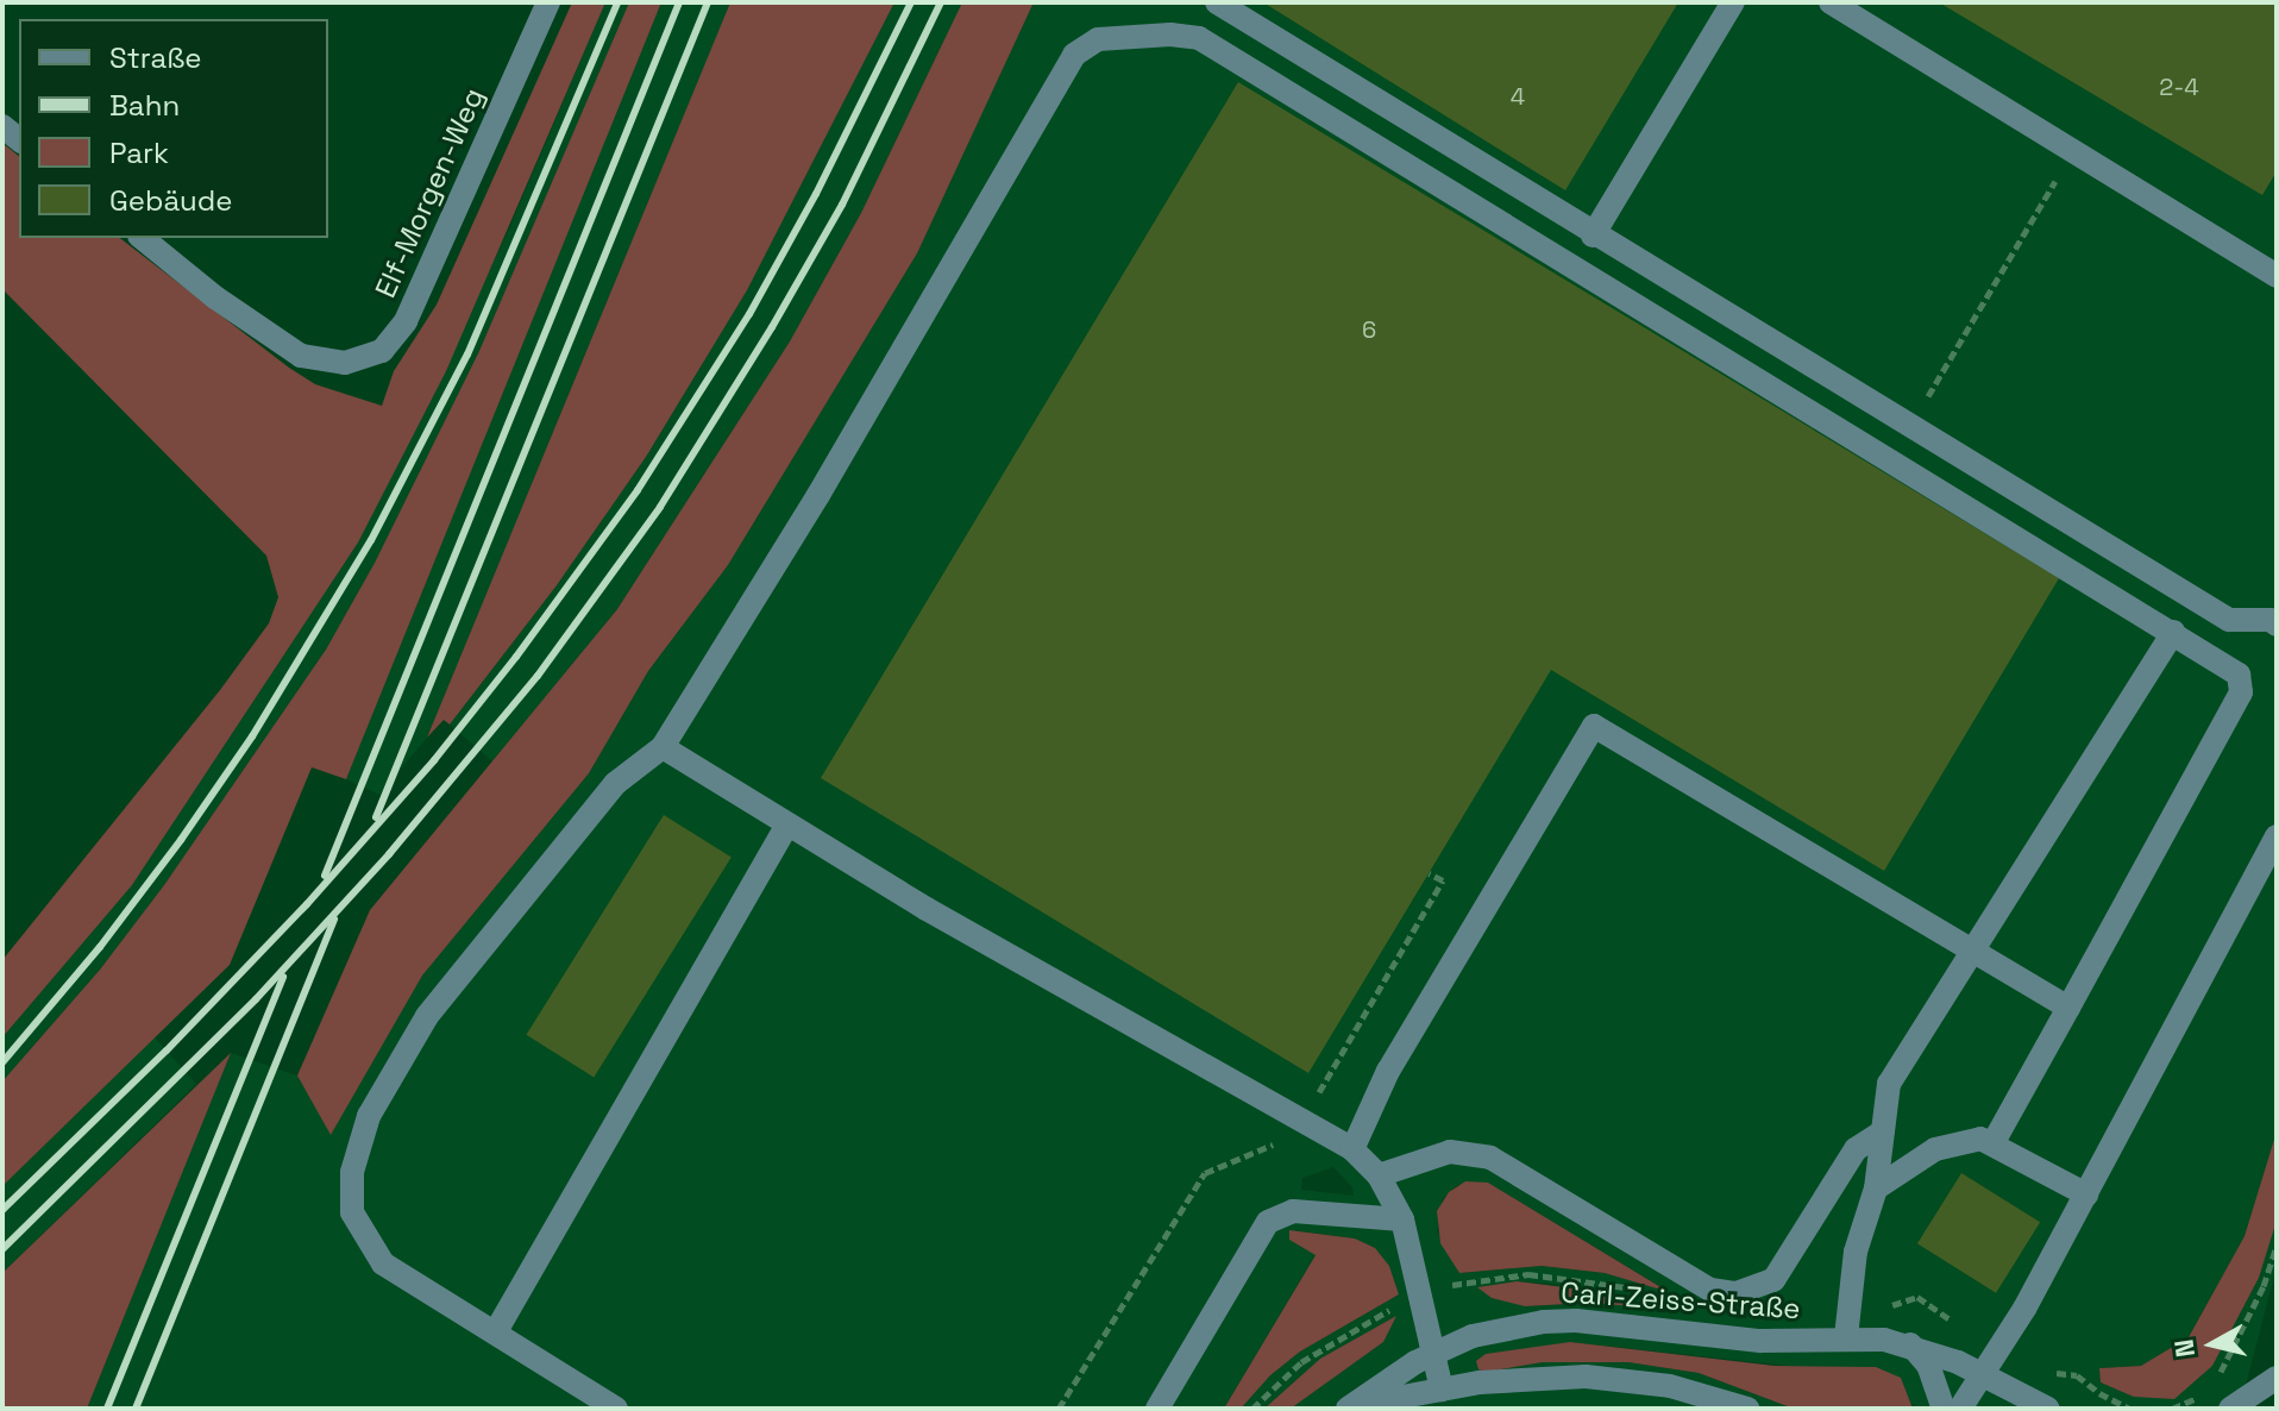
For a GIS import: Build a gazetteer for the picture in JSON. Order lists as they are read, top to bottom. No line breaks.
{"streets":{"street":["Elf-Morgen-Weg","Carl-Zeiss-Straße"]},"house_numbers":["2-4","4","6"],"legend":["Straße","Bahn","Park","Gebäude"],"north":"left"}
